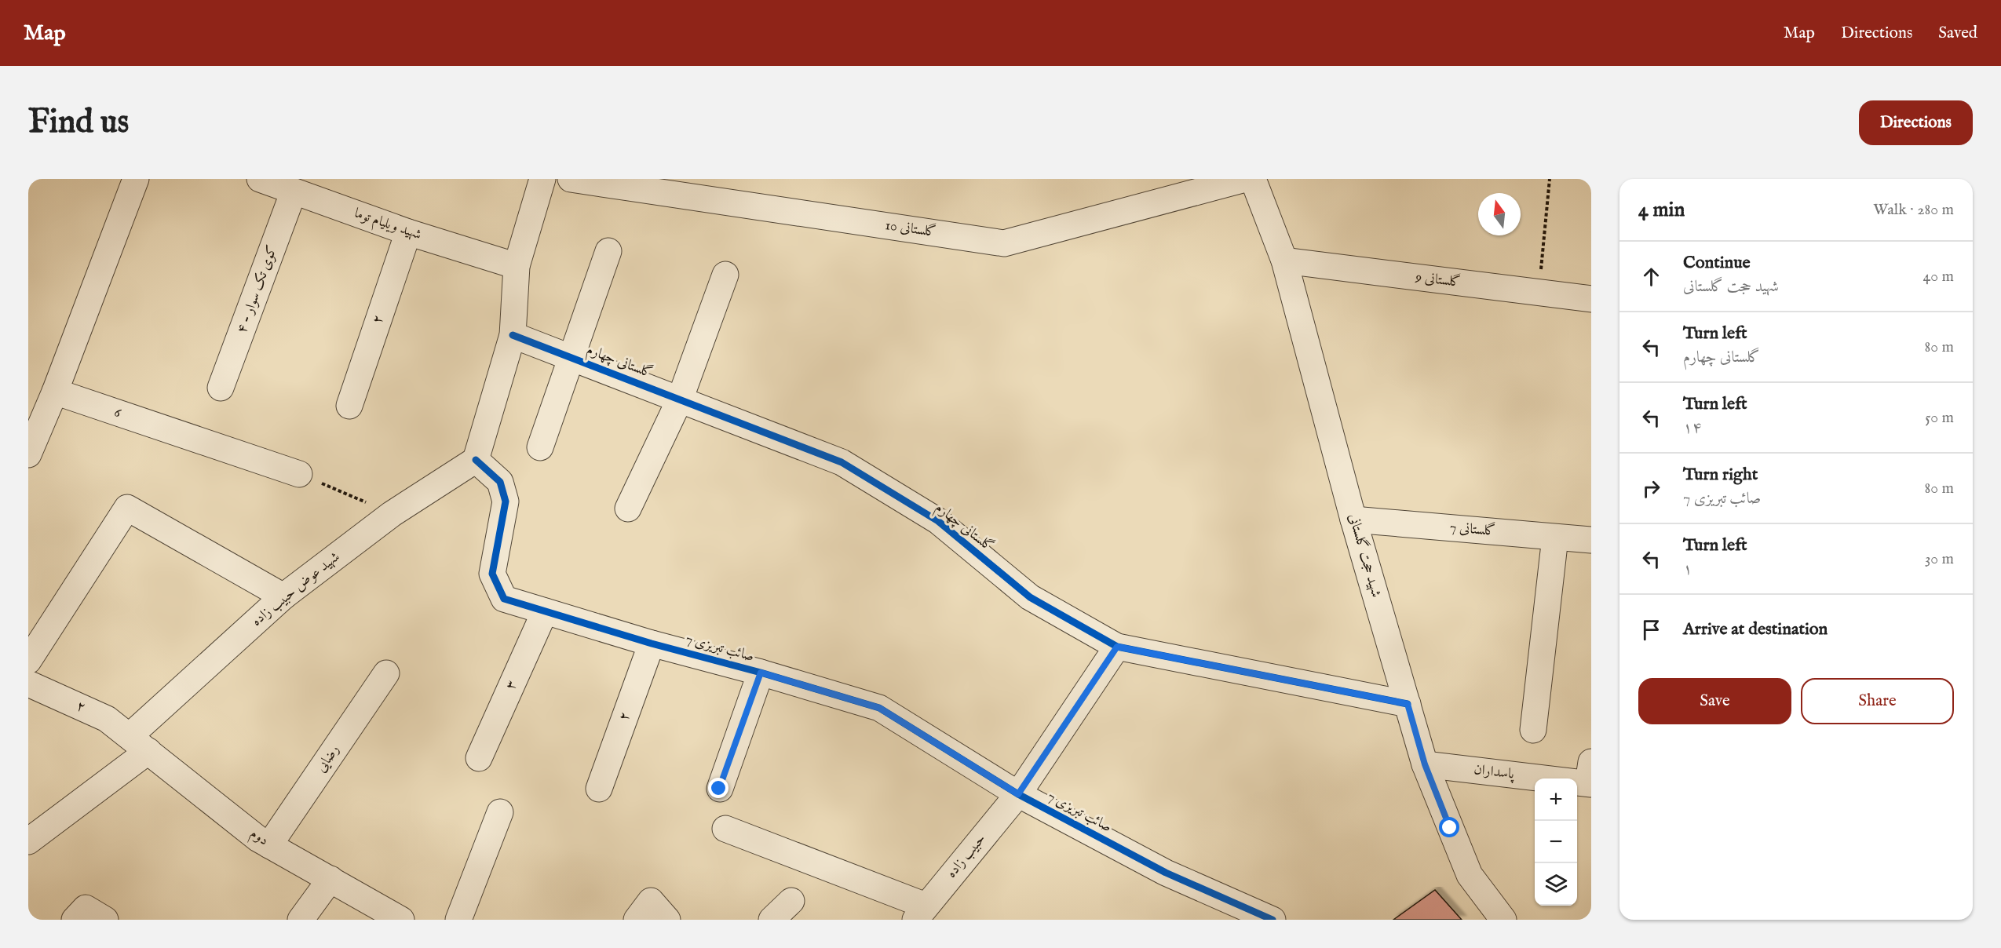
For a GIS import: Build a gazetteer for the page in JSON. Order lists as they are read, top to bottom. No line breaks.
{"streets":{"street":["شهید ویلیام توما","گلستانی 10","گلستانی 9","۴ - کوی تک سوار","۲","گلستانی چهارم","6","گلستانی 7","شهید حجت گلستانی","شهید عوض حبیب زاده","صائب تبریزی 7","۳","رضایی","پاسداران","دوم","حبیب زاده"]},"crossings":[["شهید ویلیام توما","۴ - کوی تک سوار"],["شهید ویلیام توما","۲"],["گلستانی 9","شهید حجت گلستانی"],["۲","شهید عوض حبیب زاده"],["۲","صائب تبریزی 7"],["۲","دوم"],["گلستانی چهارم","شهید حجت گلستانی"],["گلستانی چهارم","حبیب زاده"],["گلستانی 7","شهید حجت گلستانی"],["شهید حجت گلستانی","پاسداران"],["شهید عوض حبیب زاده","صائب تبریزی 7"],["شهید عوض حبیب زاده","دوم"],["صائب تبریزی 7","۳"],["صائب تبریزی 7","حبیب زاده"],["رضایی","دوم"]],"north":"top","page":{"header":"Map","nav":["Map","Directions","Saved"],"buttons":["Directions",["Save","Share"]],"title":"Find us","heading":["4 min","Walk · 280 m"],"list":[["Continue","شهید حجت گلستانی","40 m"],["Turn left","گلستانی چهارم","80 m"],["Turn left","۱۴","50 m"],["Turn right","صائب تبریزی 7","80 m"],["Turn left","۱","30 m"],"Arrive at destination"],"map_buttons":["+","−"]}}
